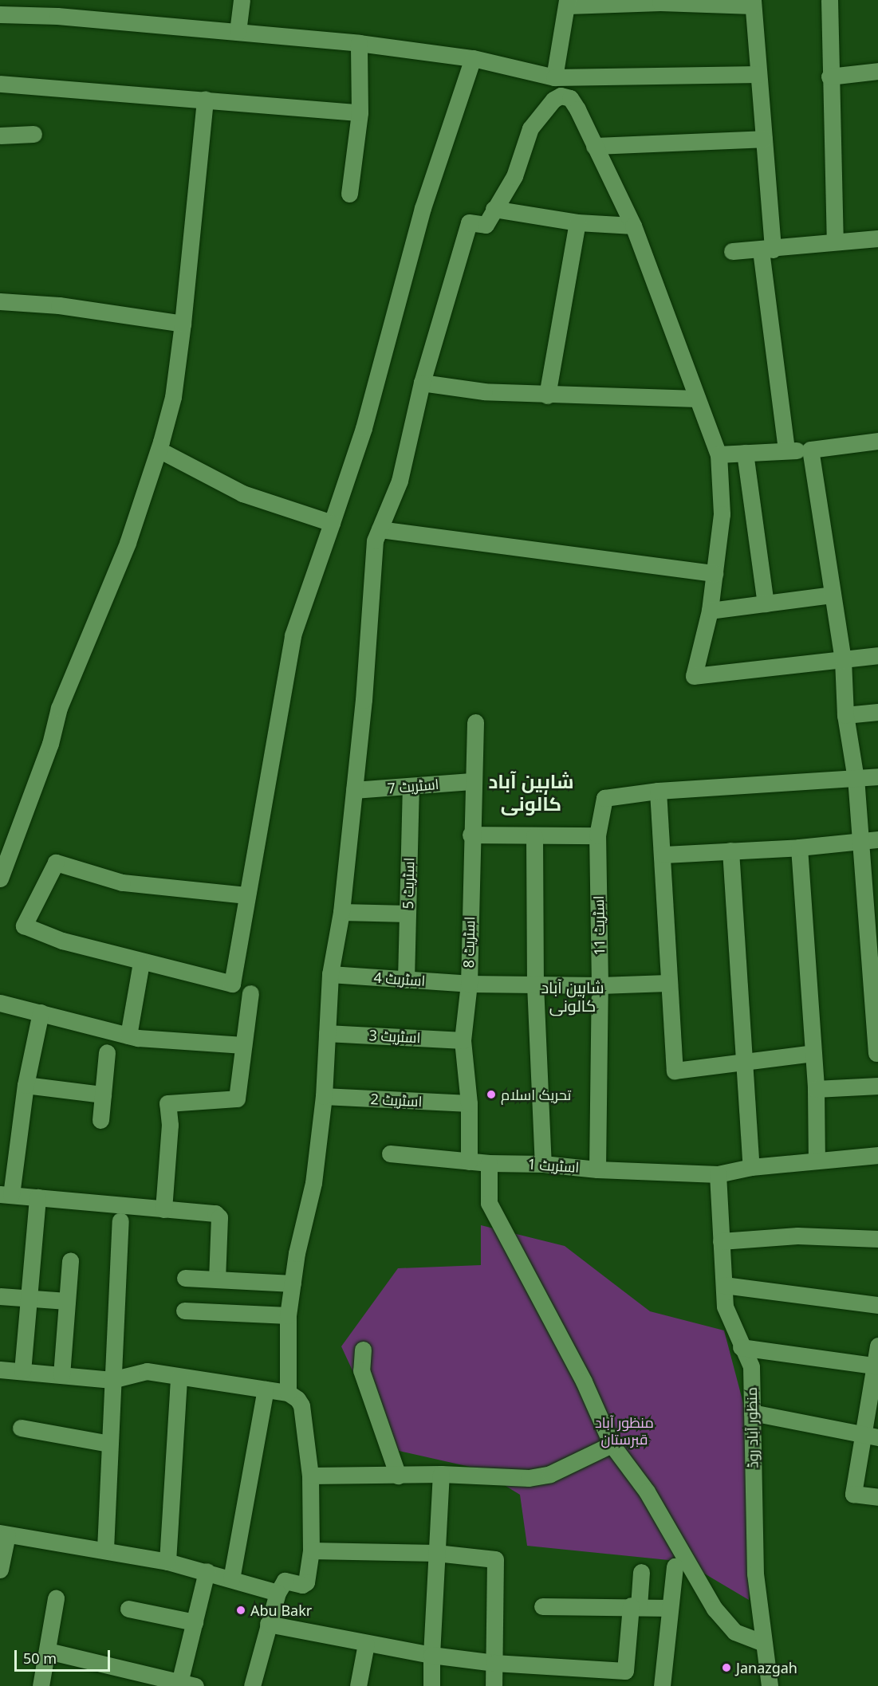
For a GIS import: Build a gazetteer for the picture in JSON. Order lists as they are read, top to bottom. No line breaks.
{"streets":{"street":["اسٹریٹ 7","اسٹریٹ 5","اسٹریٹ 11","اسٹریٹ 8","اسٹریٹ 4","اسٹریٹ 3","اسٹریٹ 2","اسٹریٹ 1","منظور آباد روڈ"]},"crossings":[["اسٹریٹ 7","اسٹریٹ 5"],["اسٹریٹ 7","اسٹریٹ 8"],["اسٹریٹ 5","اسٹریٹ 4"],["اسٹریٹ 11","اسٹریٹ 4"],["اسٹریٹ 11","اسٹریٹ 1"],["اسٹریٹ 8","اسٹریٹ 4"],["اسٹریٹ 8","اسٹریٹ 3"],["اسٹریٹ 8","اسٹریٹ 2"],["اسٹریٹ 8","اسٹریٹ 1"],["اسٹریٹ 1","منظور آباد روڈ"]],"districts":["شاہین آباد کالونی","شاہین آباد کالونی"],"parks":["منظور آباد قبرستان"],"places":["تحریک اسلام","Abu Bakr","Janazgah"],"scale_bar":"50 m"}
